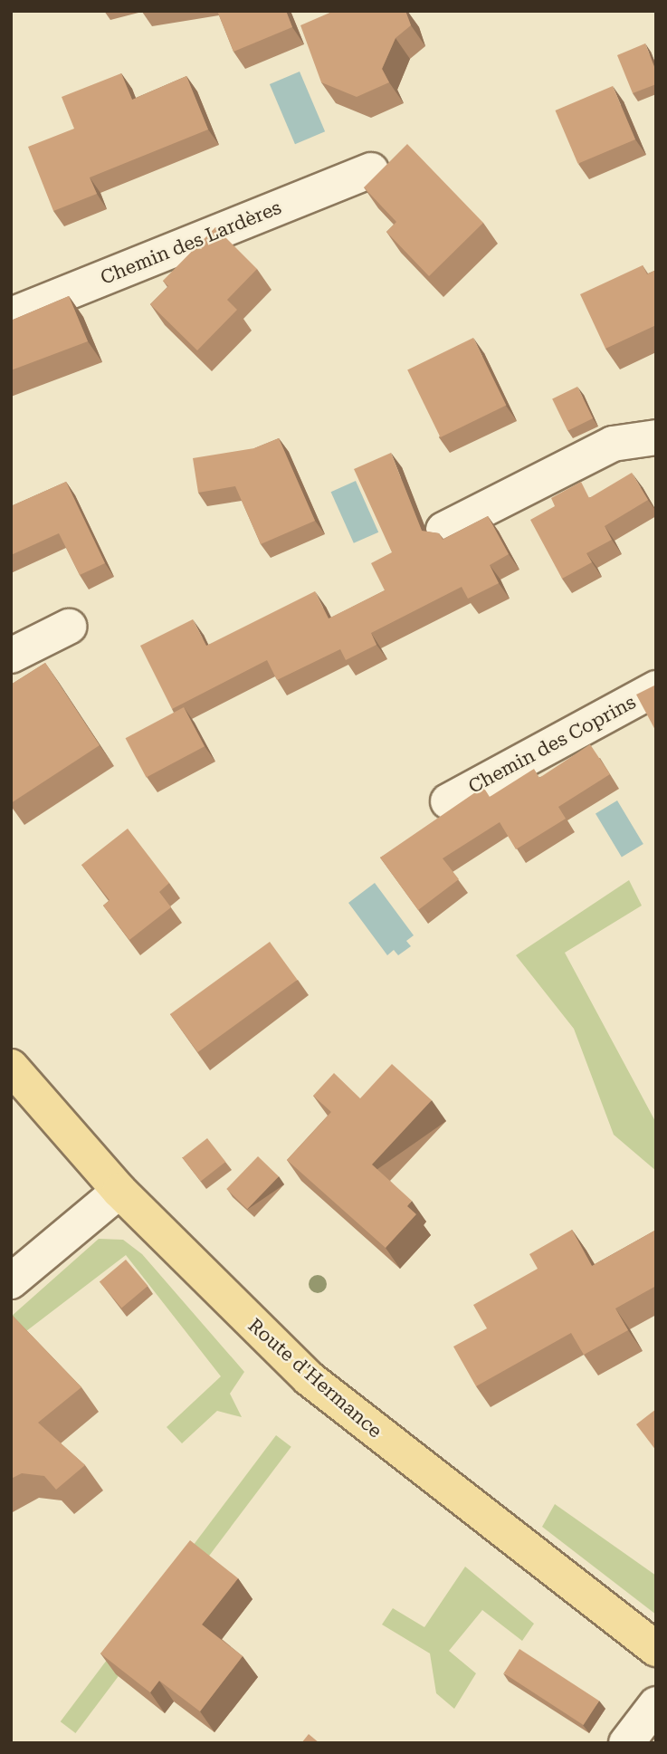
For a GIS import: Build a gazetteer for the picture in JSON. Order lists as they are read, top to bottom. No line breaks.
{"streets":{"main road":["Route d'Hermance"],"street":["Chemin des Lardères","Chemin des Coprins"]}}
